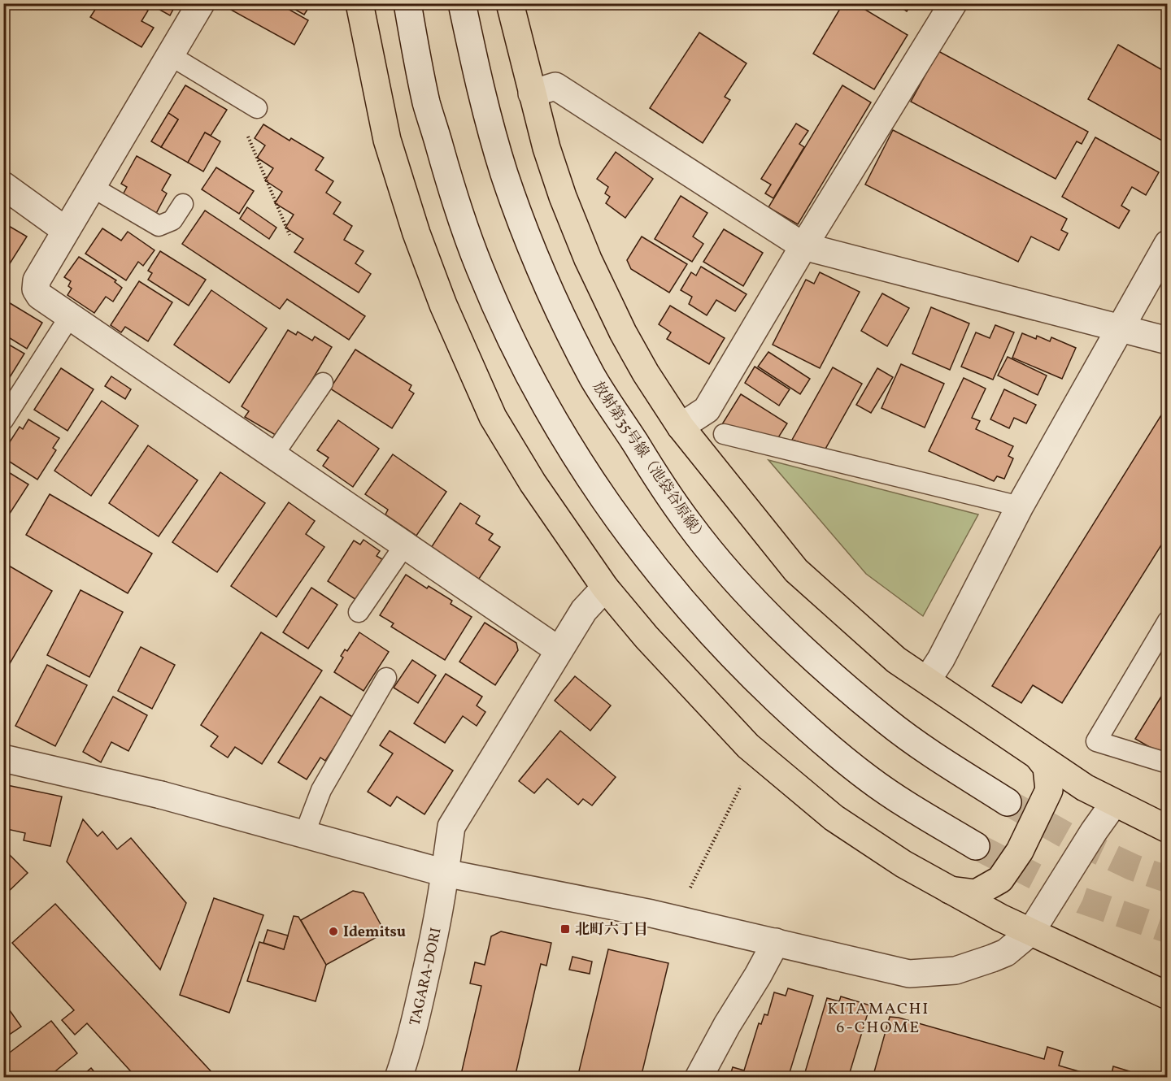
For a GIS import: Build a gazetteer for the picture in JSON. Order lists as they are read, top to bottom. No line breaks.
{"streets":{"street":["放射第35号線（池袋谷原線）","TAGARA-DORI"]},"districts":["KITAMACHI 6-CHOME"],"places":{"transit":["北町六丁目"],"other":["Idemitsu"]}}
